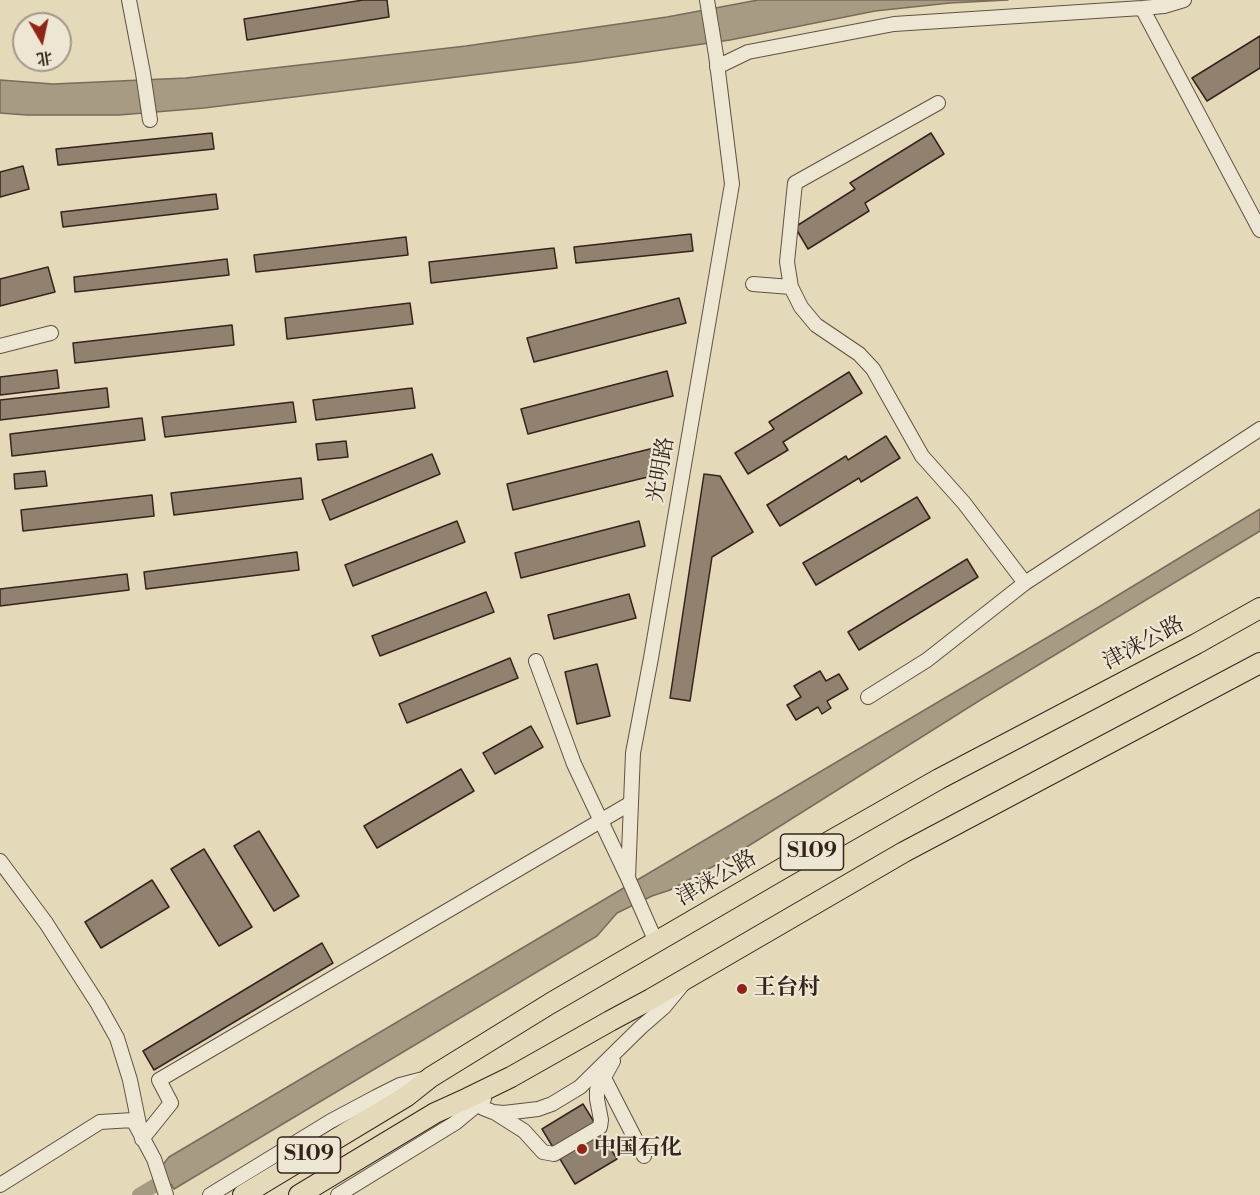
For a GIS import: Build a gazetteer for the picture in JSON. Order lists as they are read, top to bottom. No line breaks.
{"streets":{"highway":["津涞公路","S109"],"street":["光明路"]},"crossings":[["光明路","津涞公路"]],"places":["王台村","中国石化"],"north":"bottom"}
